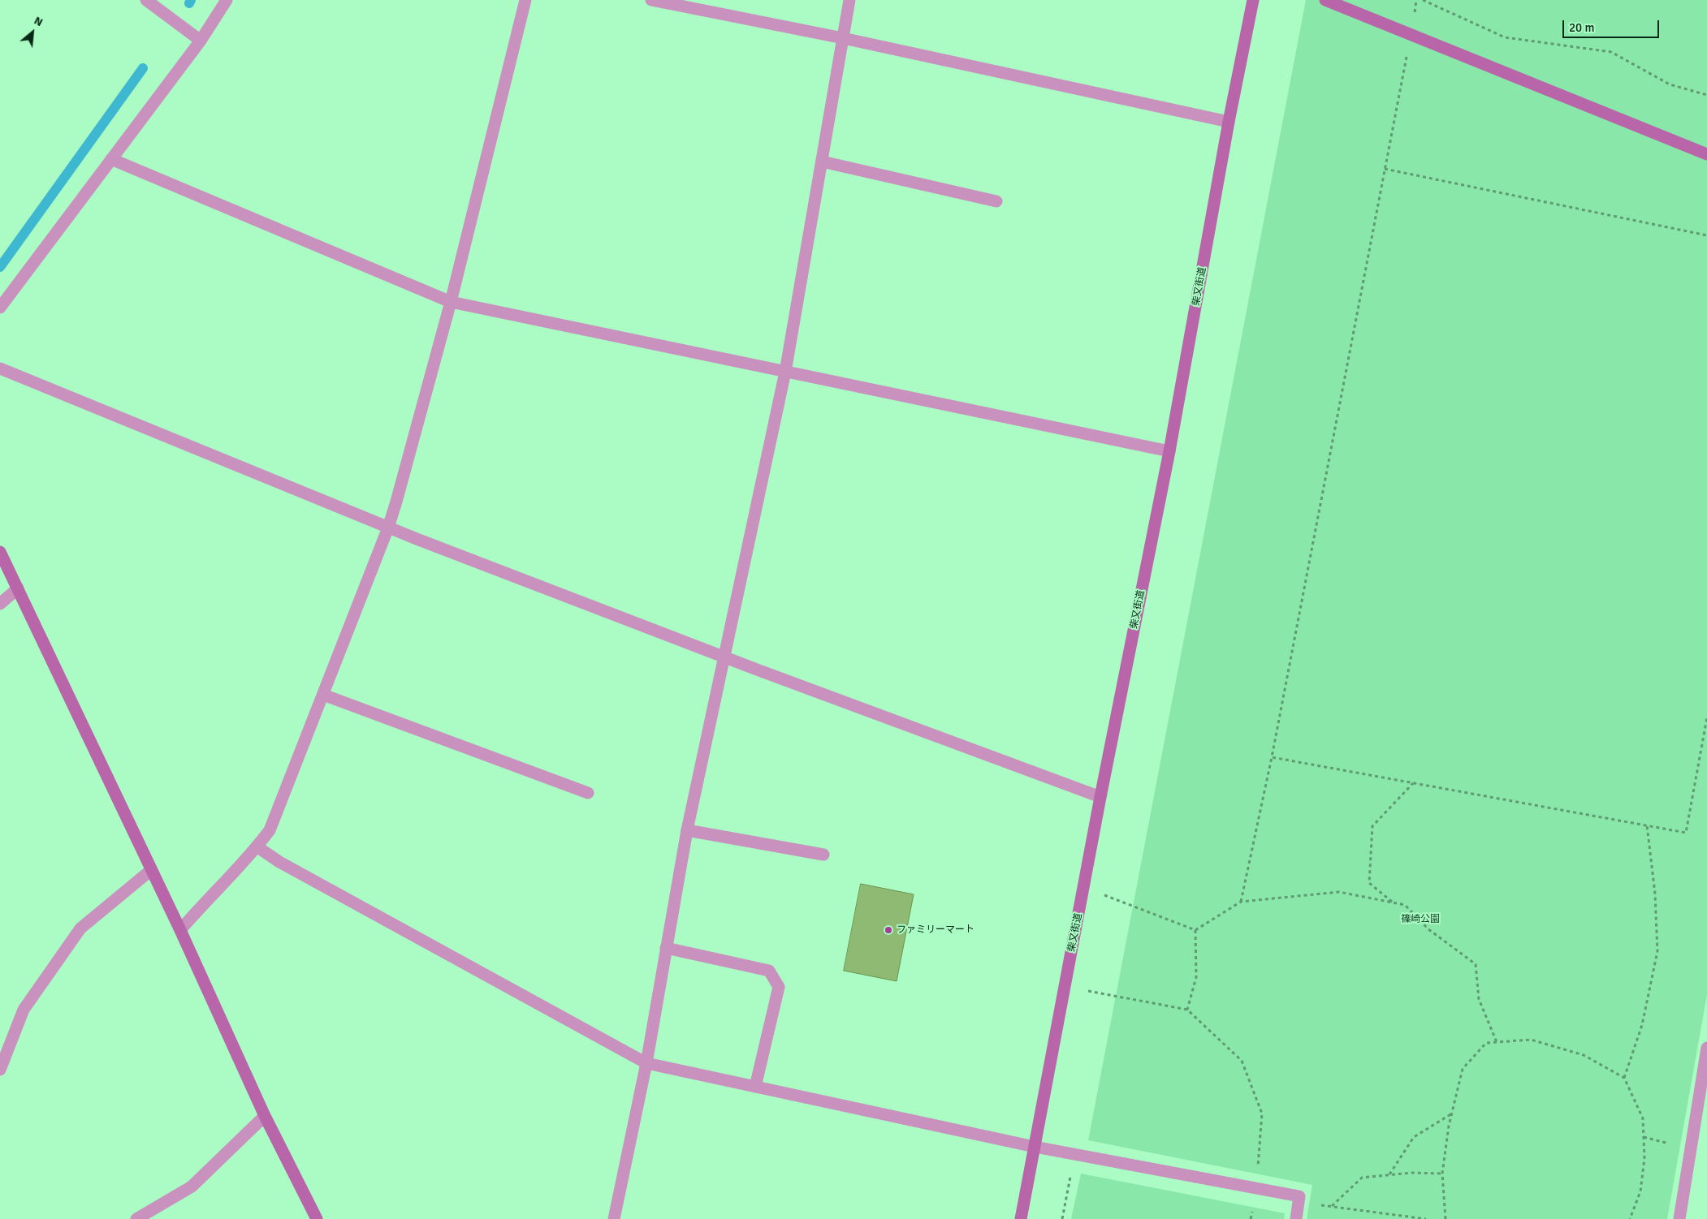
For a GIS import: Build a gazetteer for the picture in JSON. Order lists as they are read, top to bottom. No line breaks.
{"streets":{"main road":["柴又街道"]},"parks":["篠崎公園"],"places":["ファミリーマート"],"scale_bar":"20 m","north":"top right"}
